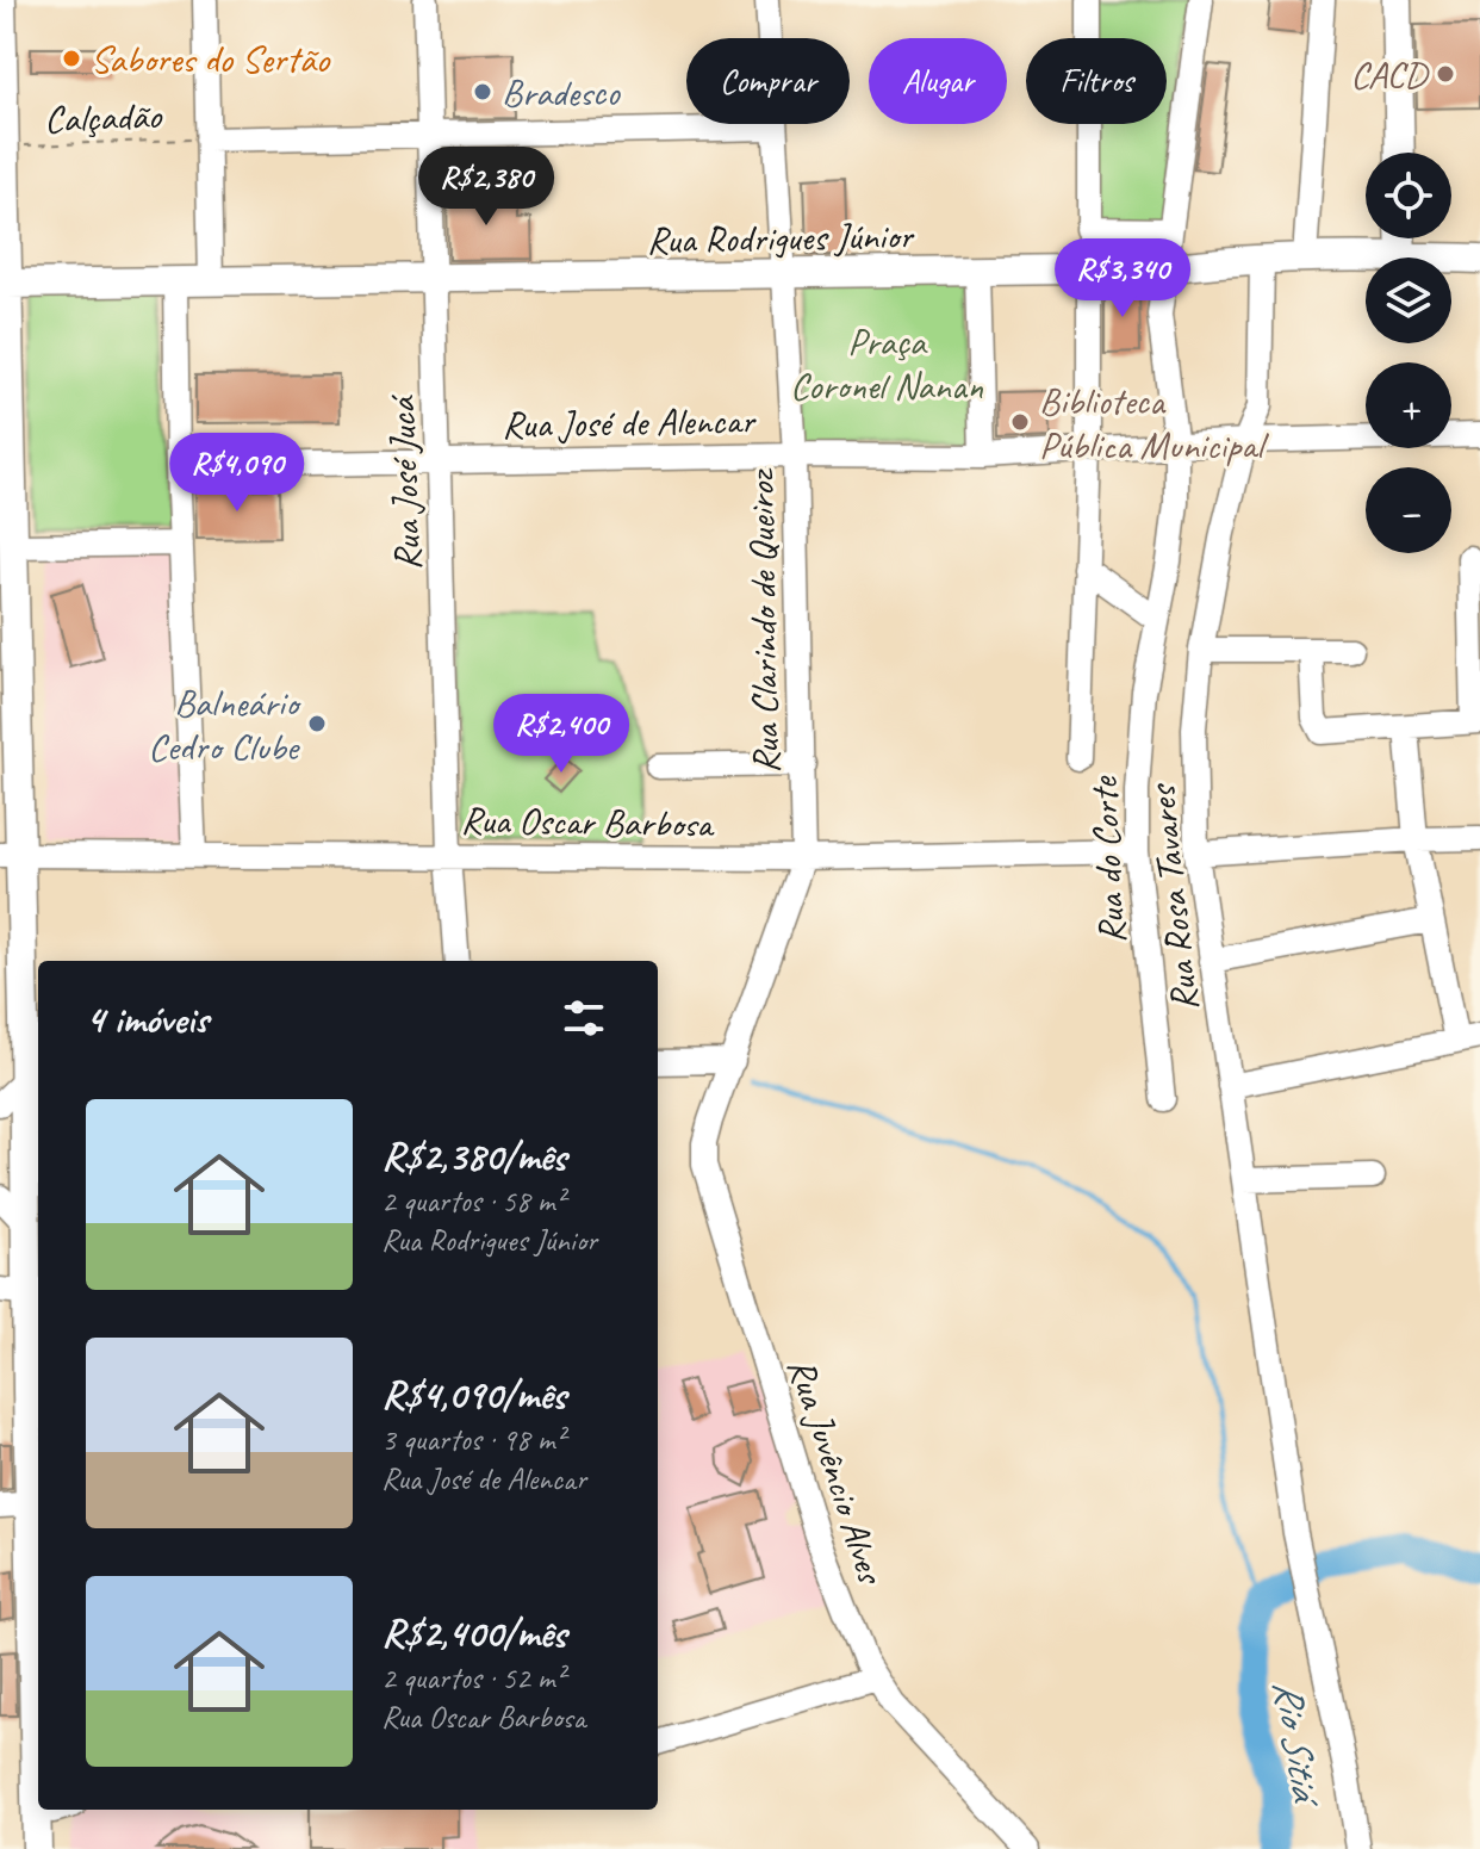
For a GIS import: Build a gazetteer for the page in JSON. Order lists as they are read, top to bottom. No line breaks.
{"streets":{"main road":["Rua Rodrigues Júnior"],"street":["Rua José de Alencar","Rua José Jucá","Rua Clarindo de Queiroz","Rua Oscar Barbosa","Rua do Corte","Rua Rosa Tavares","Rua Juvêncio Alves"],"path":["Calçadão"]},"crossings":[["Rua Rodrigues Júnior","Rua José Jucá"],["Rua Rodrigues Júnior","Rua Clarindo de Queiroz"],["Rua Rodrigues Júnior","Rua do Corte"],["Rua Rodrigues Júnior","Rua Rosa Tavares"],["Rua José de Alencar","Rua José Jucá"],["Rua José de Alencar","Rua Clarindo de Queiroz"],["Rua José de Alencar","Rua do Corte"],["Rua José de Alencar","Rua Rosa Tavares"],["Rua José Jucá","Rua Oscar Barbosa"],["Rua Clarindo de Queiroz","Rua Oscar Barbosa"],["Rua Clarindo de Queiroz","Rua Juvêncio Alves"],["Rua Oscar Barbosa","Rua do Corte"]],"water":["Rio Sitiá"],"parks":["Praça Coronel Nanan"],"places":["Sabores do Sertão","CACD","Bradesco","Biblioteca Pública Municipal","Balneário Cedro Clube"],"page":{"chip":["Comprar","Alugar","Filtros"],"price":["R$2,380","R$3,340","R$4,090","R$2,400"],"map_buttons":["+","−"],"heading":"4 imóveis","list":[{"name":"R$2,380/mês","note":"2 quartos · 58 m² · Rua Rodrigues Júnior"},{"name":"R$4,090/mês","note":"3 quartos · 98 m² · Rua José de Alencar"},{"name":"R$2,400/mês","note":"2 quartos · 52 m² · Rua Oscar Barbosa"}]}}
